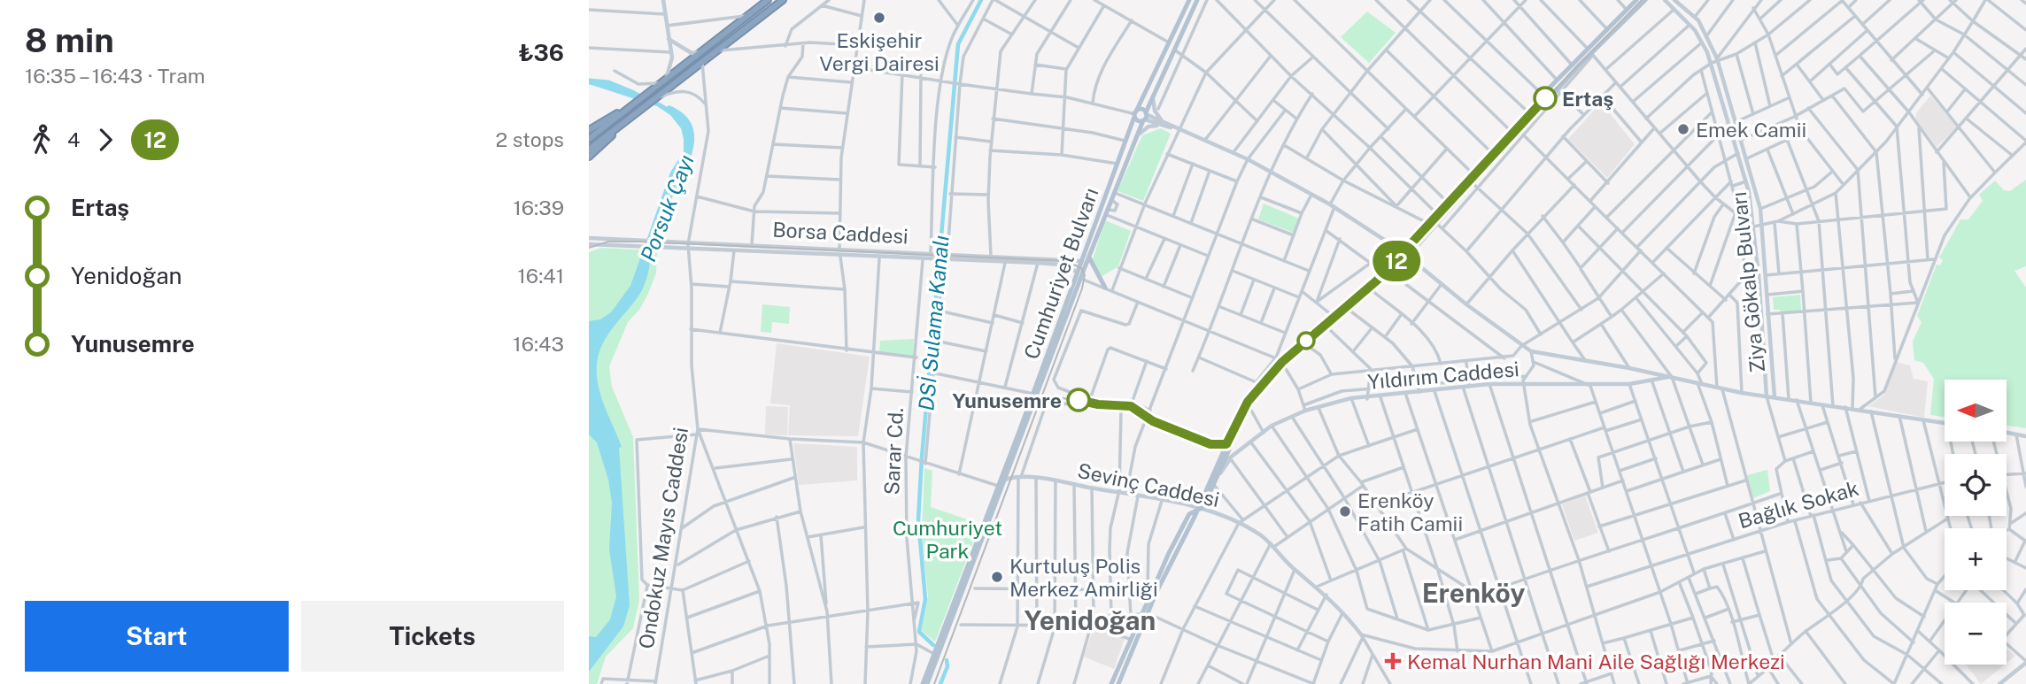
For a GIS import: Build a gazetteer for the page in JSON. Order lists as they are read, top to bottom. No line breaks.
{"streets":{"main road":["Borsa Caddesi","Cumhuriyet Bulvarı","Ziya Gökalp Bulvarı","Yıldırım Caddesi","Sevinç Caddesi"],"street":["Sarar Cd.","Bağlık Sokak","Ondokuz Mayıs Caddesi"]},"crossings":[["Borsa Caddesi","Cumhuriyet Bulvarı"],["Borsa Caddesi","Sarar Cd."],["Borsa Caddesi","Ondokuz Mayıs Caddesi"],["Cumhuriyet Bulvarı","Sevinç Caddesi"]],"districts":["Erenköy","Yenidoğan"],"water":["Porsuk Çayı","DSİ Sulama Kanalı"],"parks":["Cumhuriyet Park"],"places":{"other":["Eskişehir Vergi Dairesi","Ertaş","Emek Camii","Yunusemre","Erenköy Fatih Camii","Kurtuluş Polis Merkez Amirliği"],"health":["Kemal Nurhan Mani Aile Sağlığı Merkezi"]},"lines":["tram line 12"],"north":"left","page":{"heading":["8 min","16:35 – 16:43 · Tram","₺36"],"on_map":"12","legs":["4","12","2 stops"],"list":[{"name":"Ertaş","value":"16:39"},{"name":"Yenidoğan","value":"16:41"},{"name":"Yunusemre","value":"16:43"}],"map_buttons":["+","−"],"buttons":["Start","Tickets"]}}
